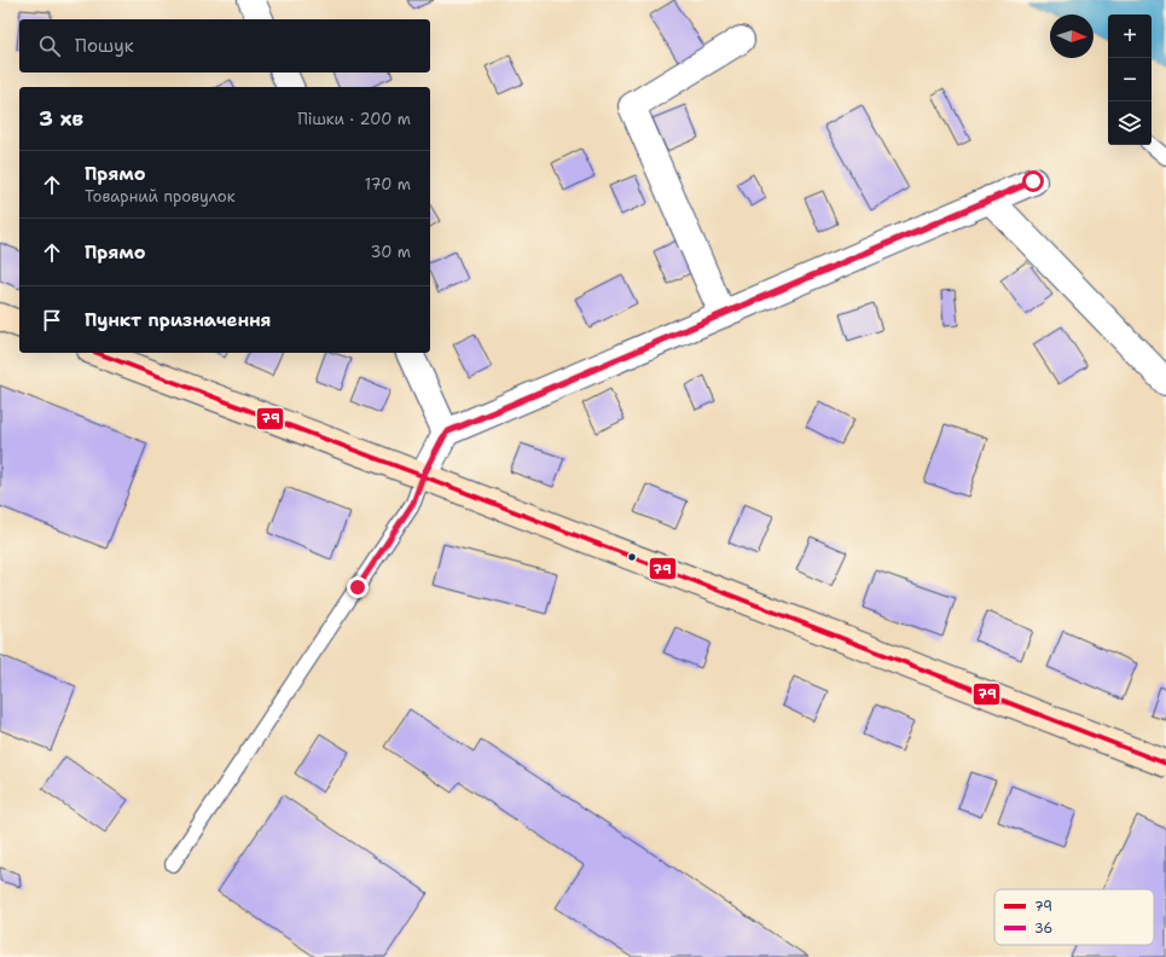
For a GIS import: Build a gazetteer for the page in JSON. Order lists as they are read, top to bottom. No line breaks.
{"lines":["transit line 36","transit line 79"],"legend":["79","36"],"north":"right","page":{"map_buttons":["+","−"],"search":"Пошук","heading":["3 хв","Пішки · 200 m"],"list":[["Прямо","Товарний провулок","170 m"],["Прямо","30 m"],"Пункт призначення"]}}
